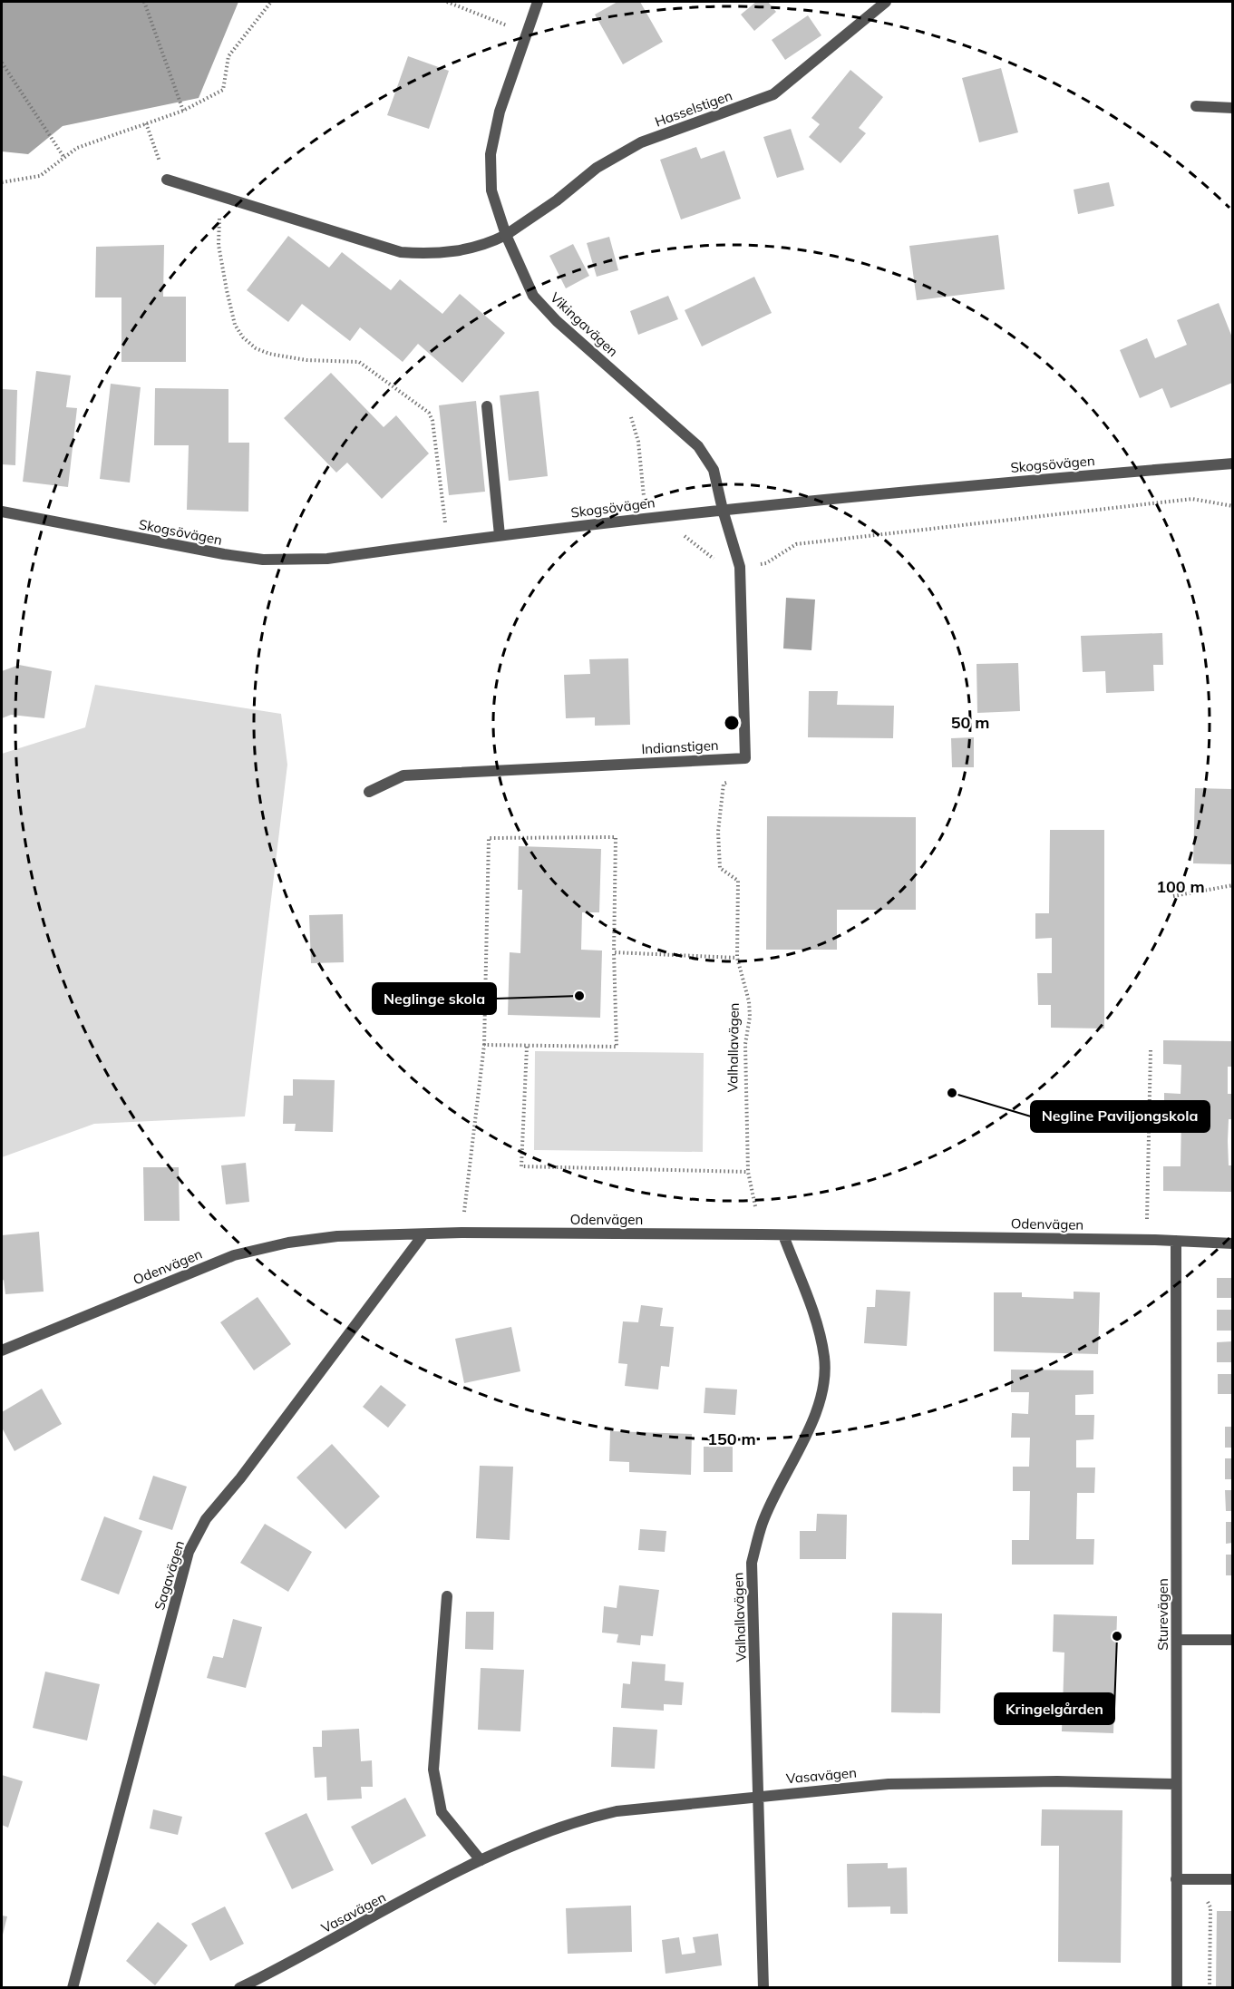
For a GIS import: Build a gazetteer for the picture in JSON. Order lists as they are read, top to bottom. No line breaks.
{"streets":{"street":["Hasselstigen","Vikingavägen","Skogsövägen","Indianstigen","Valhallavägen","Odenvägen","Sagavägen","Sturevägen","Vasavägen"]},"crossings":[["Hasselstigen","Vikingavägen"],["Vikingavägen","Skogsövägen"],["Vikingavägen","Indianstigen"],["Skogsövägen","Indianstigen"],["Valhallavägen","Odenvägen"],["Valhallavägen","Vasavägen"],["Odenvägen","Sagavägen"],["Odenvägen","Sturevägen"],["Sturevägen","Vasavägen"]],"places":["Neglinge skola","Negline Paviljongskola","Kringelgården"],"rings":["50 m","100 m","150 m"]}
